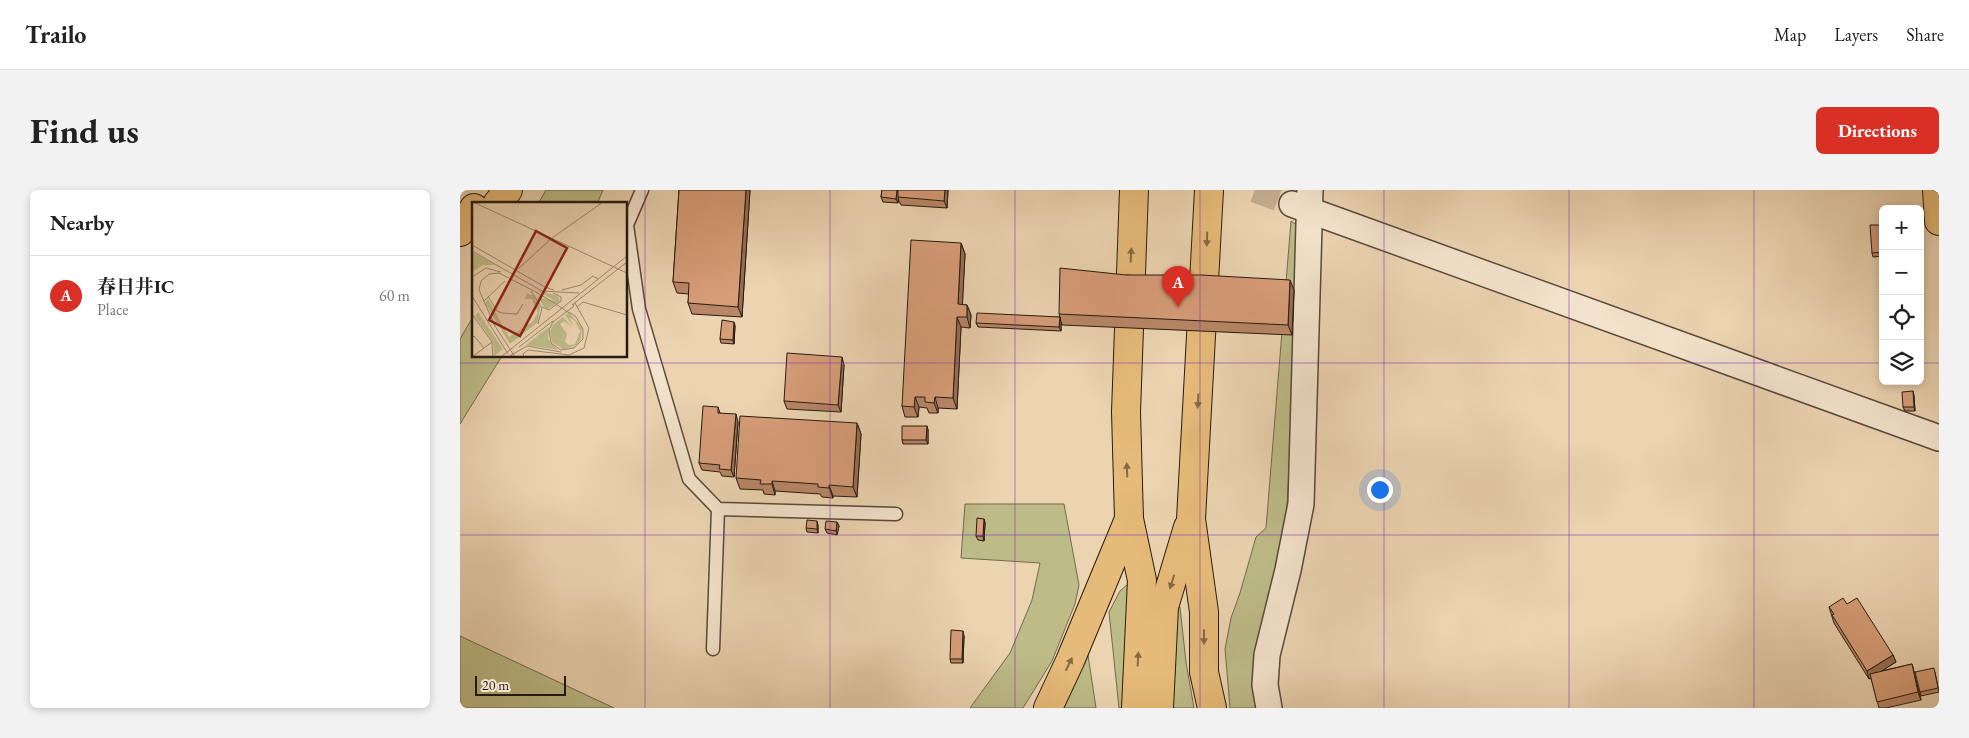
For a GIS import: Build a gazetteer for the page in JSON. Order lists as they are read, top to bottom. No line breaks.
{"scale_bar":"20 m","page":{"header":"Trailo","nav":["Map","Layers","Share"],"buttons":"Directions","title":"Find us","heading":"Nearby","map_buttons":["+","−"],"list":[{"mark":"A","name":"春日井IC","note":"Place","value":"60 m"}],"pins":"A","scale":"20 m"}}
